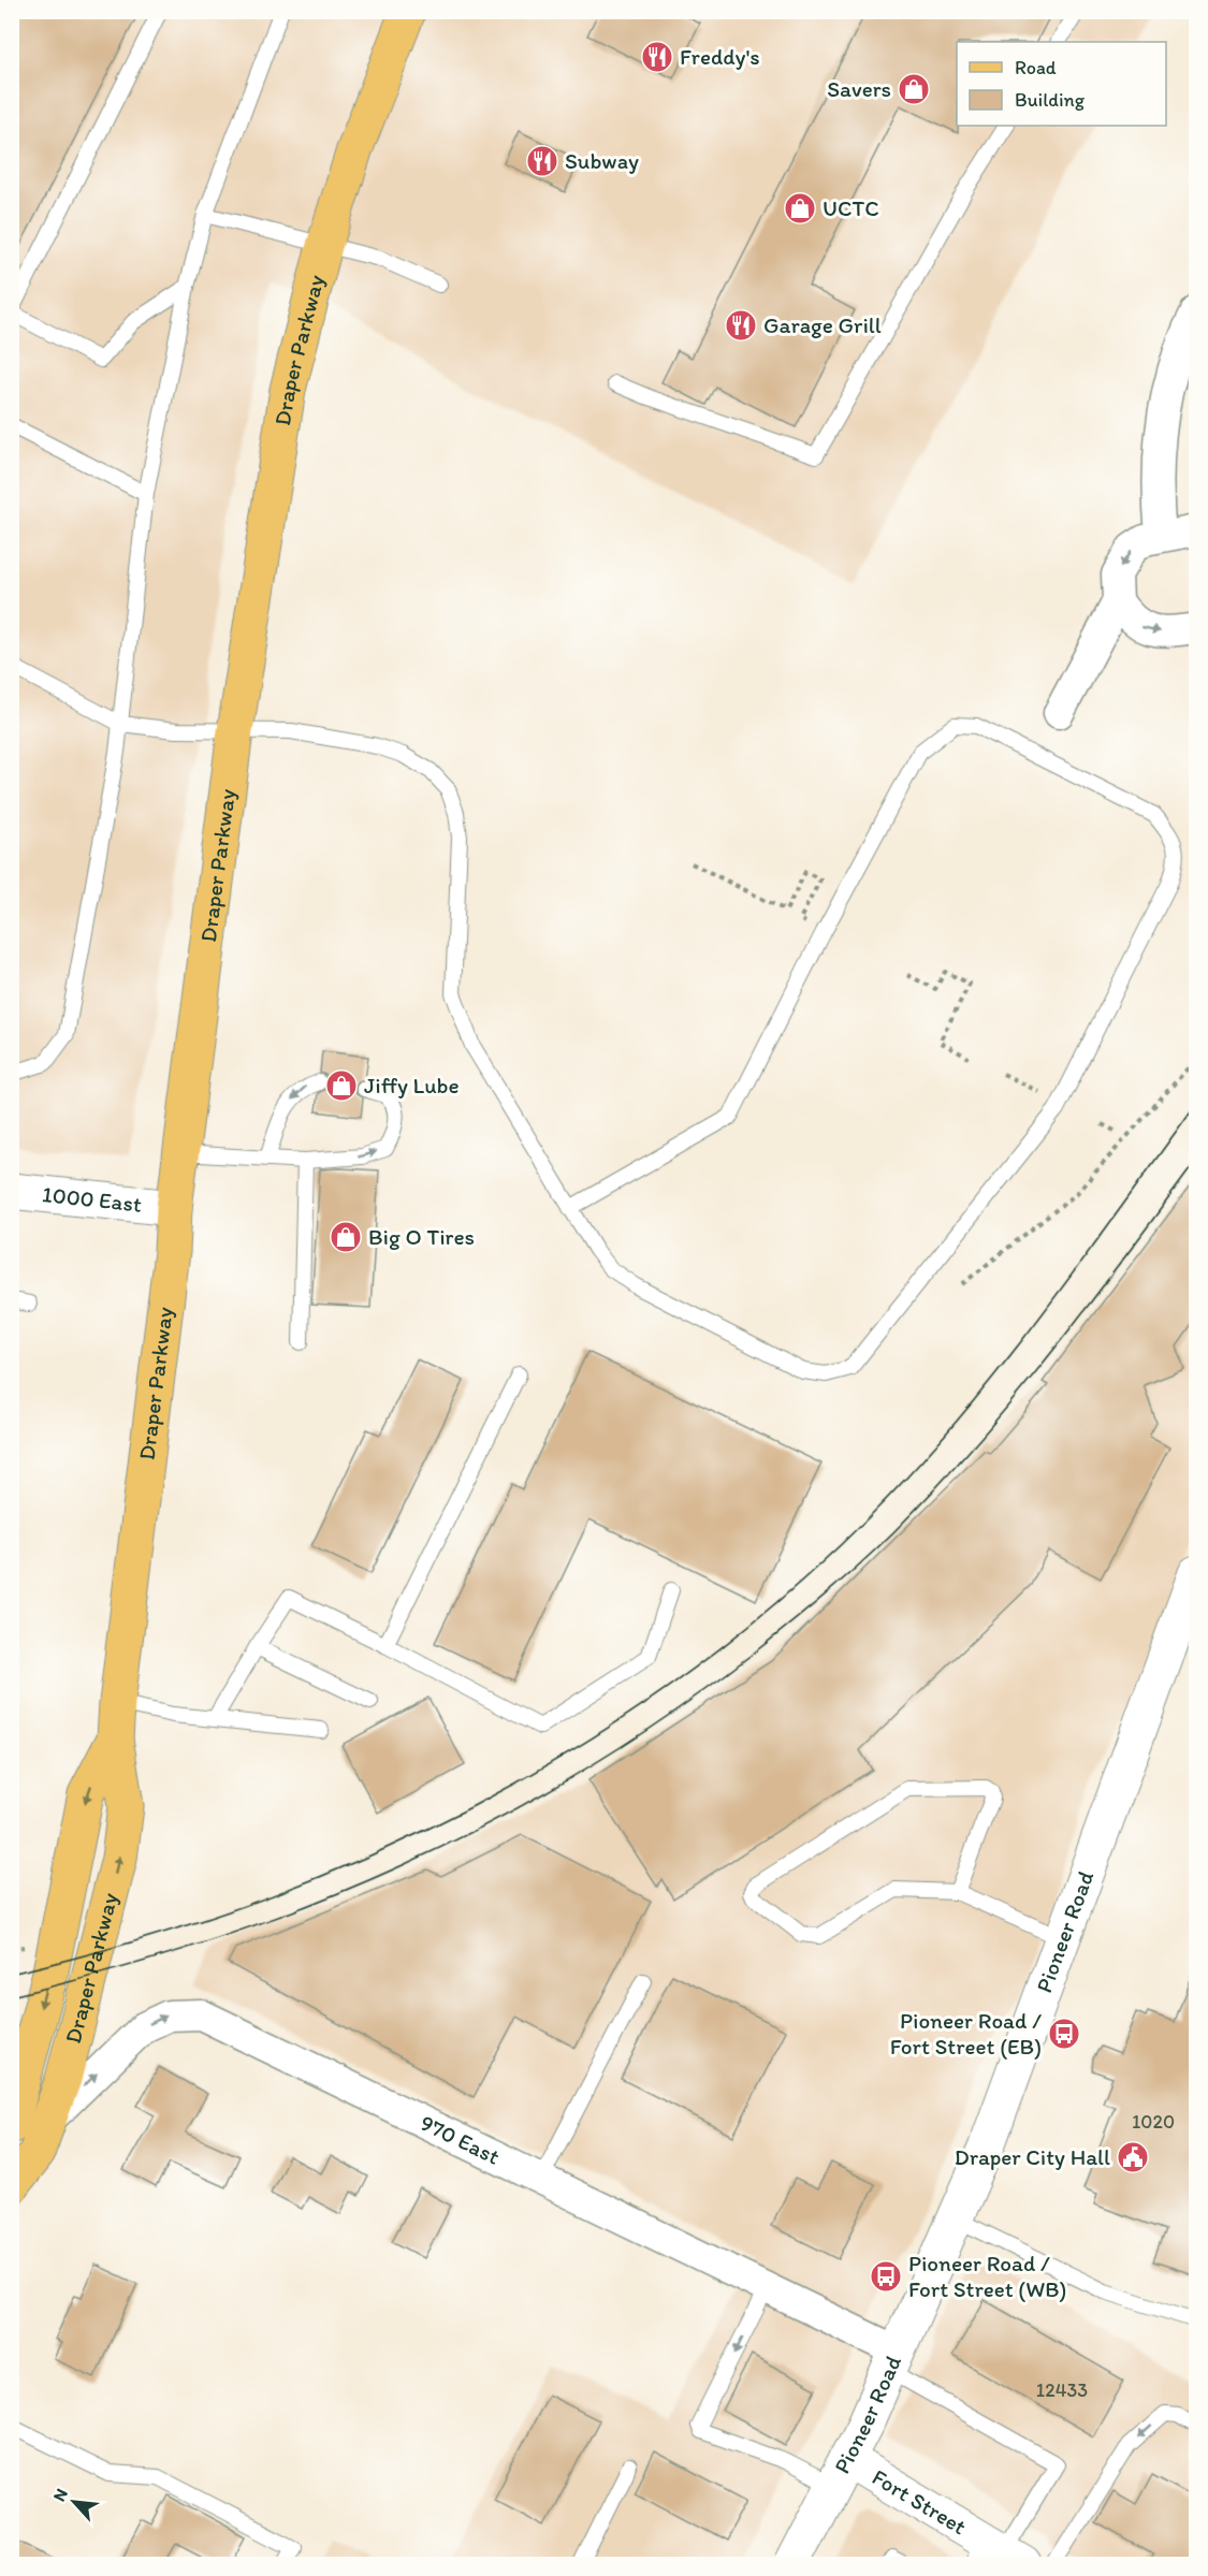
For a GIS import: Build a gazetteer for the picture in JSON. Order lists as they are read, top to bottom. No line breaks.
{"streets":{"main road":["Draper Parkway"],"street":["1000 East","Pioneer Road","970 East","Fort Street"]},"crossings":[["Draper Parkway","1000 East"],["Draper Parkway","970 East"],["Pioneer Road","970 East"],["Pioneer Road","Fort Street"]],"one_way":["970 East"],"places":{"restaurant":["Freddy's","Subway","Garage Grill"],"shop":["Savers","UCTC","Jiffy Lube","Big O Tires"],"bus stop":["Pioneer Road / Fort Street (EB)","Pioneer Road / Fort Street (WB)"],"public building":["Draper City Hall"]},"house_numbers":["1020","12433"],"legend":["Road","Building"],"north":"top left"}
